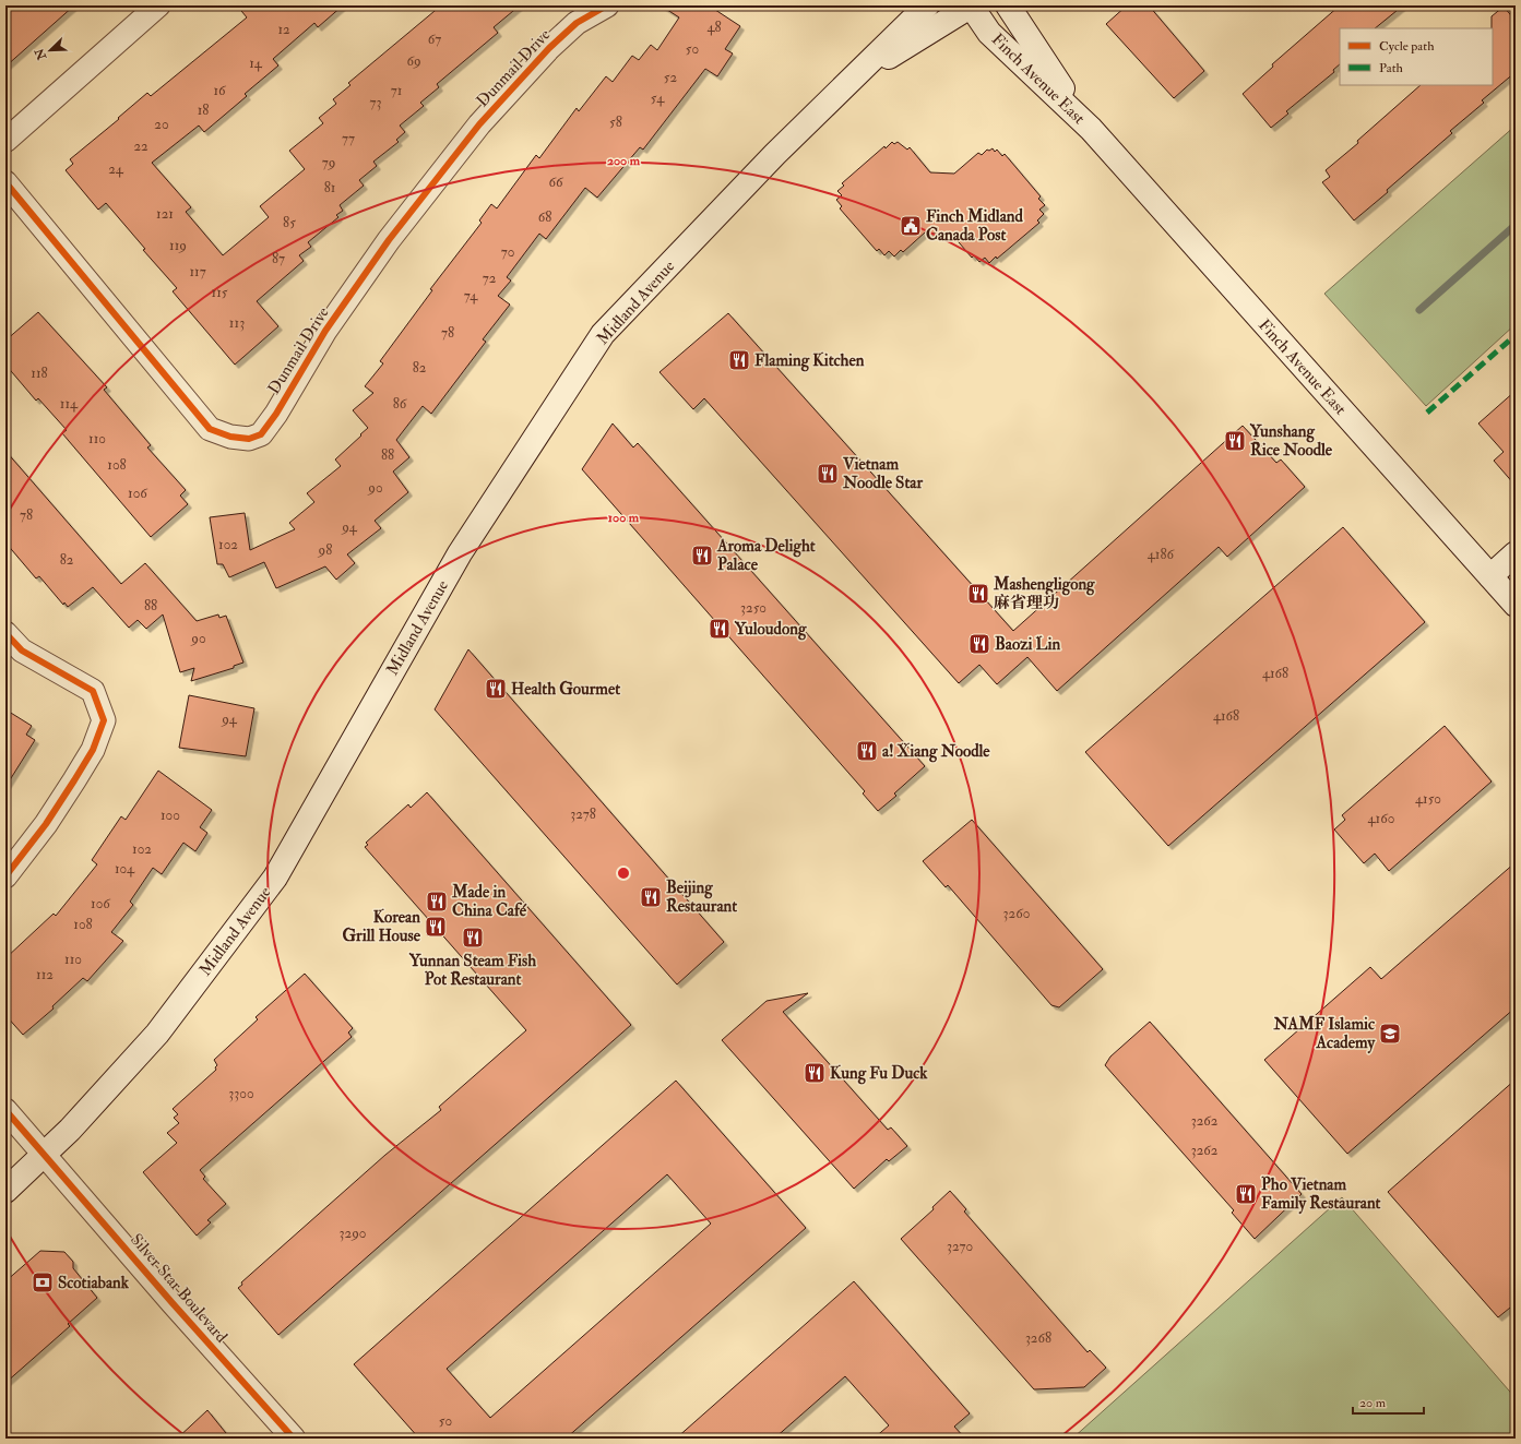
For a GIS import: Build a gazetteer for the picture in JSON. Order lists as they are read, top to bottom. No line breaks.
{"streets":{"main road":["Finch Avenue East","Midland Avenue"],"street":["Dunmail Drive","Silver Star Boulevard"]},"crossings":[["Finch Avenue East","Midland Avenue"],["Midland Avenue","Silver Star Boulevard"]],"places":{"public building":["Finch Midland Canada Post"],"restaurant":["Flaming Kitchen","Yunshang Rice Noodle","Vietnam Noodle Star","Aroma Delight Palace","Mashengligong 麻省理功","Yuloudong","Baozi Lin","Health Gourmet","a! Xiang Noodle","Beijing Restaurant","Made in China Café","Korean Grill House","Yunnan Steam Fish Pot Restaurant","Kung Fu Duck","Pho Vietnam Family Restaurant"],"school or university":["NAMF Islamic Academy"],"bank":["Scotiabank"]},"house_numbers":["48","12","67","50","69","14","52","16","71","54","73","18","58","20","77","22","79","24","66","81","121","68","85","119","70","87","117","72","115","74","113","78","82","118","114","86","110","88","108","90","106","78","94","102","98","4186","82","88","3250","90","4168","4168","94","4150","3278","100","4160","102","104","106","3260","108","110","112","3300","3262","3262","3290","3270","3268","50"],"legend":["Cycle path","Path"],"scale_bar":"20 m","north":"bottom left","rings":["200 m","100 m"]}
